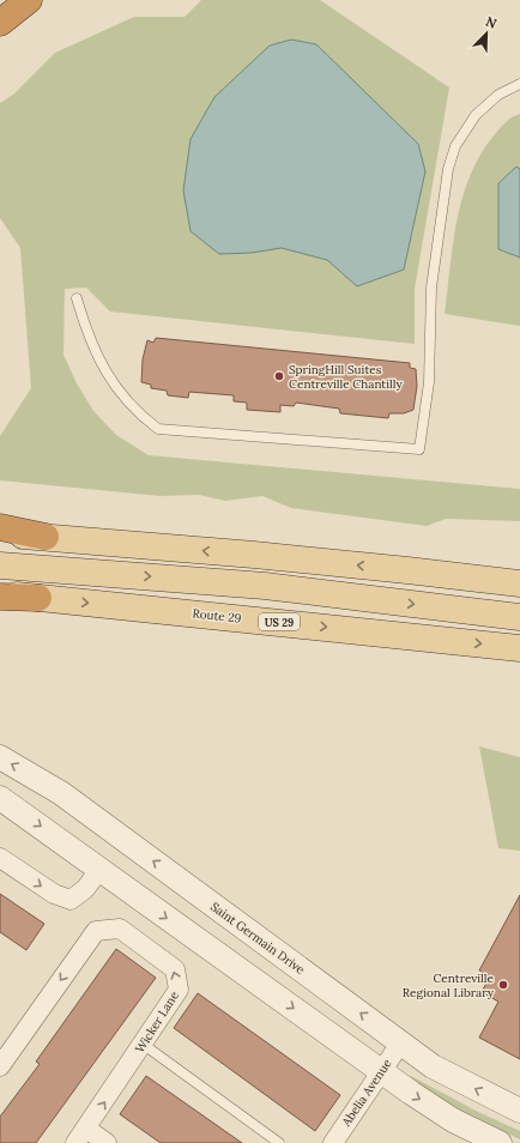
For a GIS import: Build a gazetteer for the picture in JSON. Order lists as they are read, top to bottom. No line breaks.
{"streets":{"main road":["Route 29","US 29"],"street":["Saint Germain Drive","Wicker Lane","Abelia Avenue"]},"crossings":[["Saint Germain Drive","Abelia Avenue"]],"places":["SpringHill Suites Centreville Chantilly","Centreville Regional Library"],"north":"top right"}
